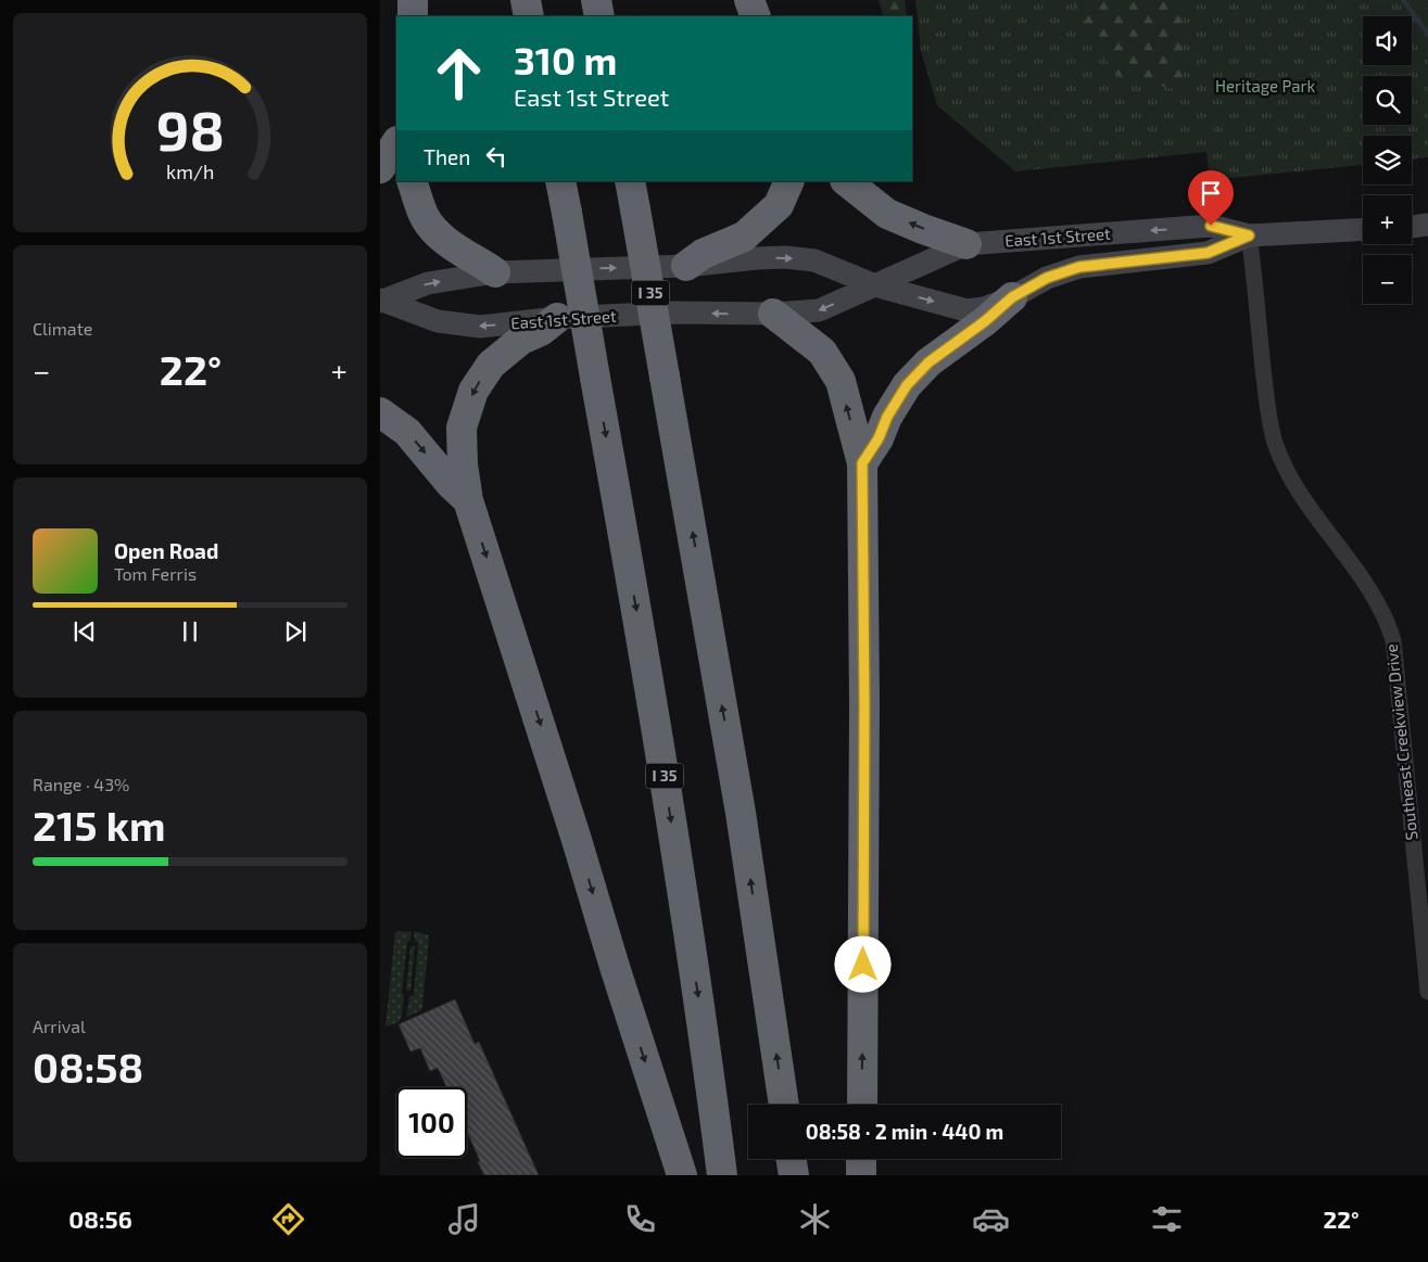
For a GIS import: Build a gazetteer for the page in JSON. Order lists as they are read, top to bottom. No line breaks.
{"streets":{"highway":["I 35"],"main road":["East 1st Street"],"street":["Southeast Creekview Drive"]},"crossings":[["East 1st Street","Southeast Creekview Drive"]],"parks":["Heritage Park"],"page":{"map_buttons":["+","−"],"turn":["310 m","East 1st Street"],"then":"Then","tile":["Climate",["Range · 43%","215 km"],["Arrival","08:58"]],"heat":["−","22°","+"],"song":["Open Road","Tom Ferris"],"limit":"100","trip":"08:58 · 2 min · 440 m","tabs":["08:56","22°"],"gauge":["98","km/h"]}}
